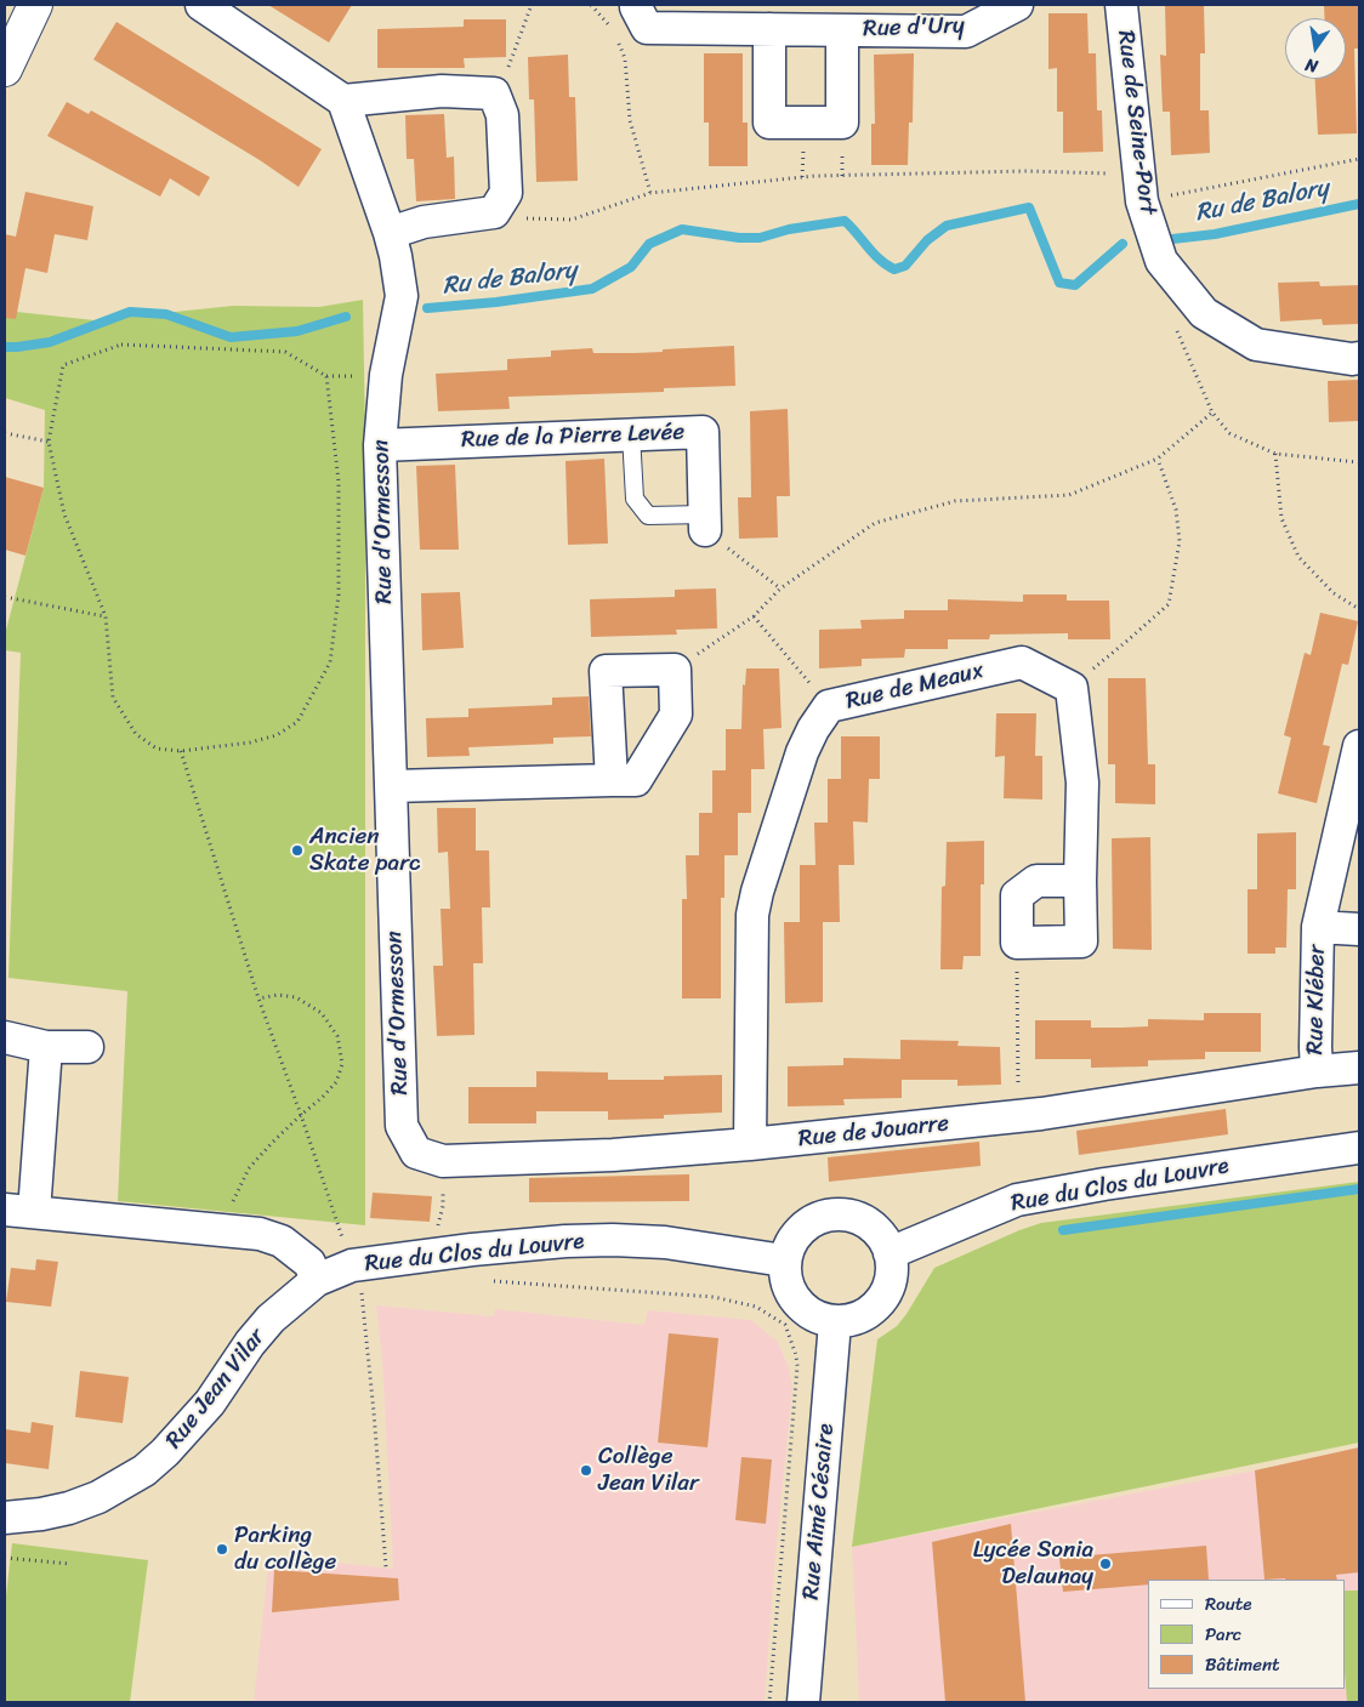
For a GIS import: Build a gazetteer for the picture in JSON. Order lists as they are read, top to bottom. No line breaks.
{"streets":{"street":["Rue d'Ury","Rue de Seine-Port","Rue de la Pierre Levée","Rue d'Ormesson","Rue de Meaux","Rue Kléber","Rue de Jouarre","Rue du Clos du Louvre","Rue Jean Vilar","Rue Aimé Césaire"]},"crossings":[["Rue de la Pierre Levée","Rue d'Ormesson"],["Rue d'Ormesson","Rue de Jouarre"],["Rue de Meaux","Rue de Jouarre"],["Rue Kléber","Rue de Jouarre"],["Rue du Clos du Louvre","Rue Jean Vilar"],["Rue du Clos du Louvre","Rue Aimé Césaire"]],"water":["Ru de Balory"],"places":["Ancien Skate parc","Collège Jean Vilar","Parking du collège","Lycée Sonia Delaunay"],"legend":["Route","Parc","Bâtiment"],"north":"bottom"}
